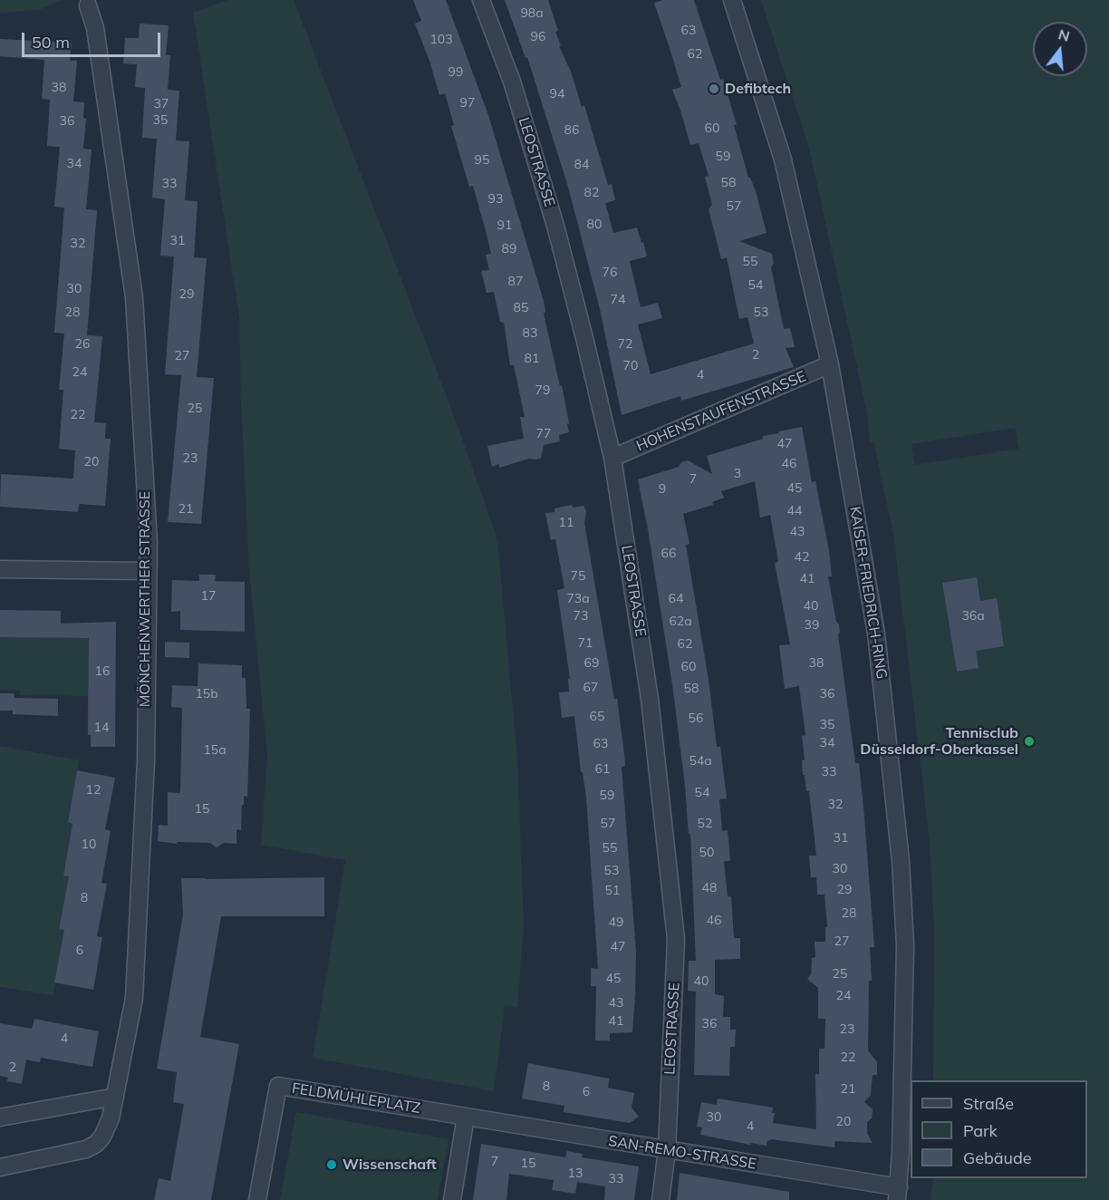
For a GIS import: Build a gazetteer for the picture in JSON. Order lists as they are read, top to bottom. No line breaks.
{"streets":{"street":["LEOSTRASSE","HOHENSTAUFENSTRASSE","KAISER-FRIEDRICH-RING","MÖNCHENWERTHER STRASSE","FELDMÜHLEPLATZ","SAN-REMO-STRASSE"]},"crossings":[["LEOSTRASSE","HOHENSTAUFENSTRASSE"],["LEOSTRASSE","SAN-REMO-STRASSE"],["HOHENSTAUFENSTRASSE","KAISER-FRIEDRICH-RING"],["KAISER-FRIEDRICH-RING","SAN-REMO-STRASSE"],["FELDMÜHLEPLATZ","SAN-REMO-STRASSE"]],"places":["Defibtech","Tennisclub Düsseldorf-Oberkassel","Wissenschaft"],"house_numbers":["98a","63","96","103","62","99","38","94","97","37","35","36","60","86","59","95","34","84","58","33","82","93","57","80","91","31","32","89","55","76","87","54","30","29","74","85","28","53","83","26","72","2","27","81","70","24","4","79","25","22","77","47","23","20","46","3","7","45","9","21","44","11","43","66","42","75","41","17","73a","64","40","73","36a","62a","39","71","62","69","38","60","16","67","58","15b","36","65","56","35","14","34","63","15a","54a","61","33","12","54","59","32","15","57","52","31","10","55","50","30","53","48","29","51","8","28","46","49","27","47","6","25","45","40","24","43","41","36","23","4","22","2","8","21","6","30","20","4","7","15","13","33"],"legend":["Straße","Park","Gebäude"],"scale_bar":"50 m","north":"top"}
